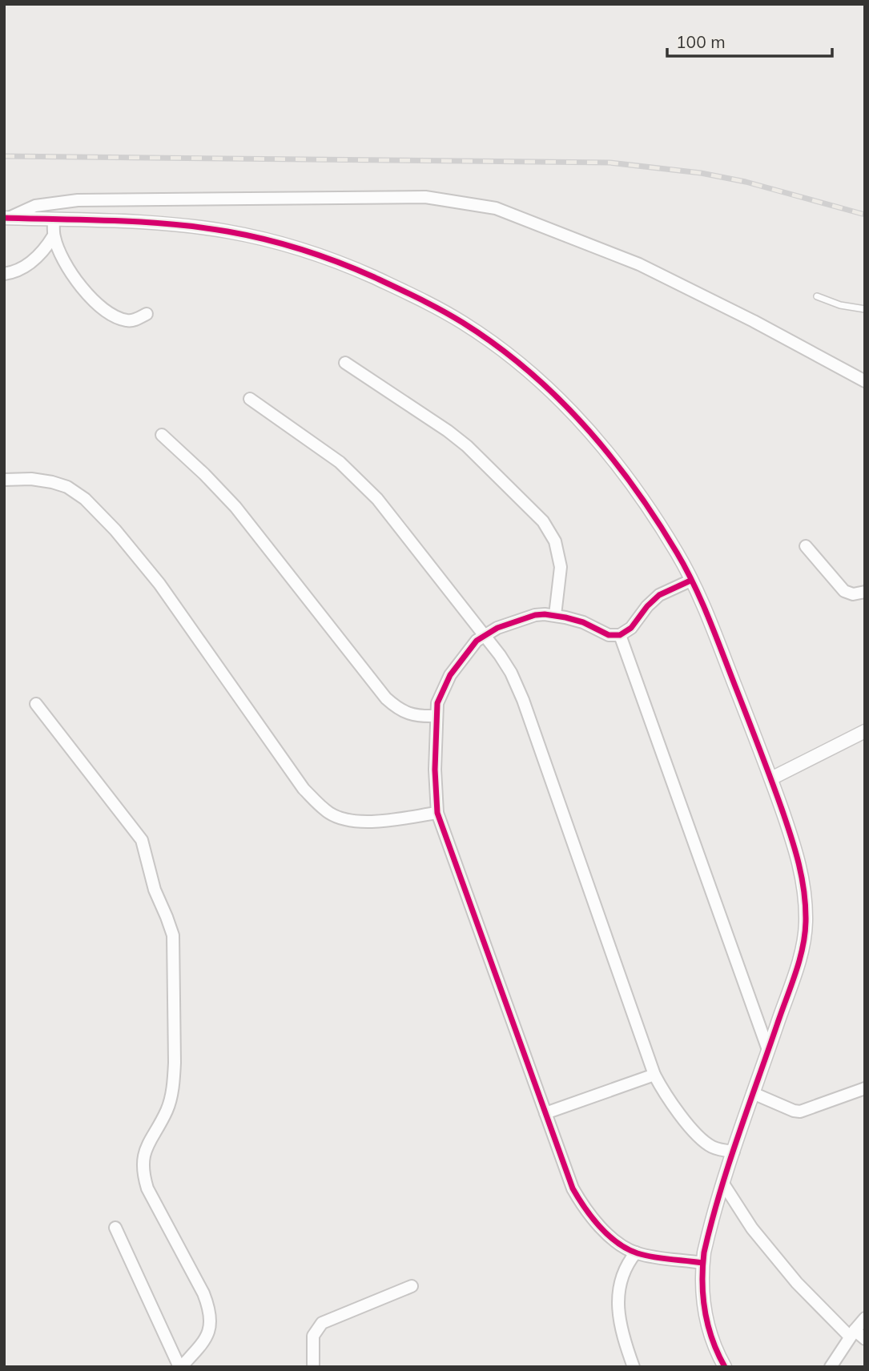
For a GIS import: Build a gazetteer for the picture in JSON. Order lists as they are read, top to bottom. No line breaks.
{"scale_bar":"100 m"}
